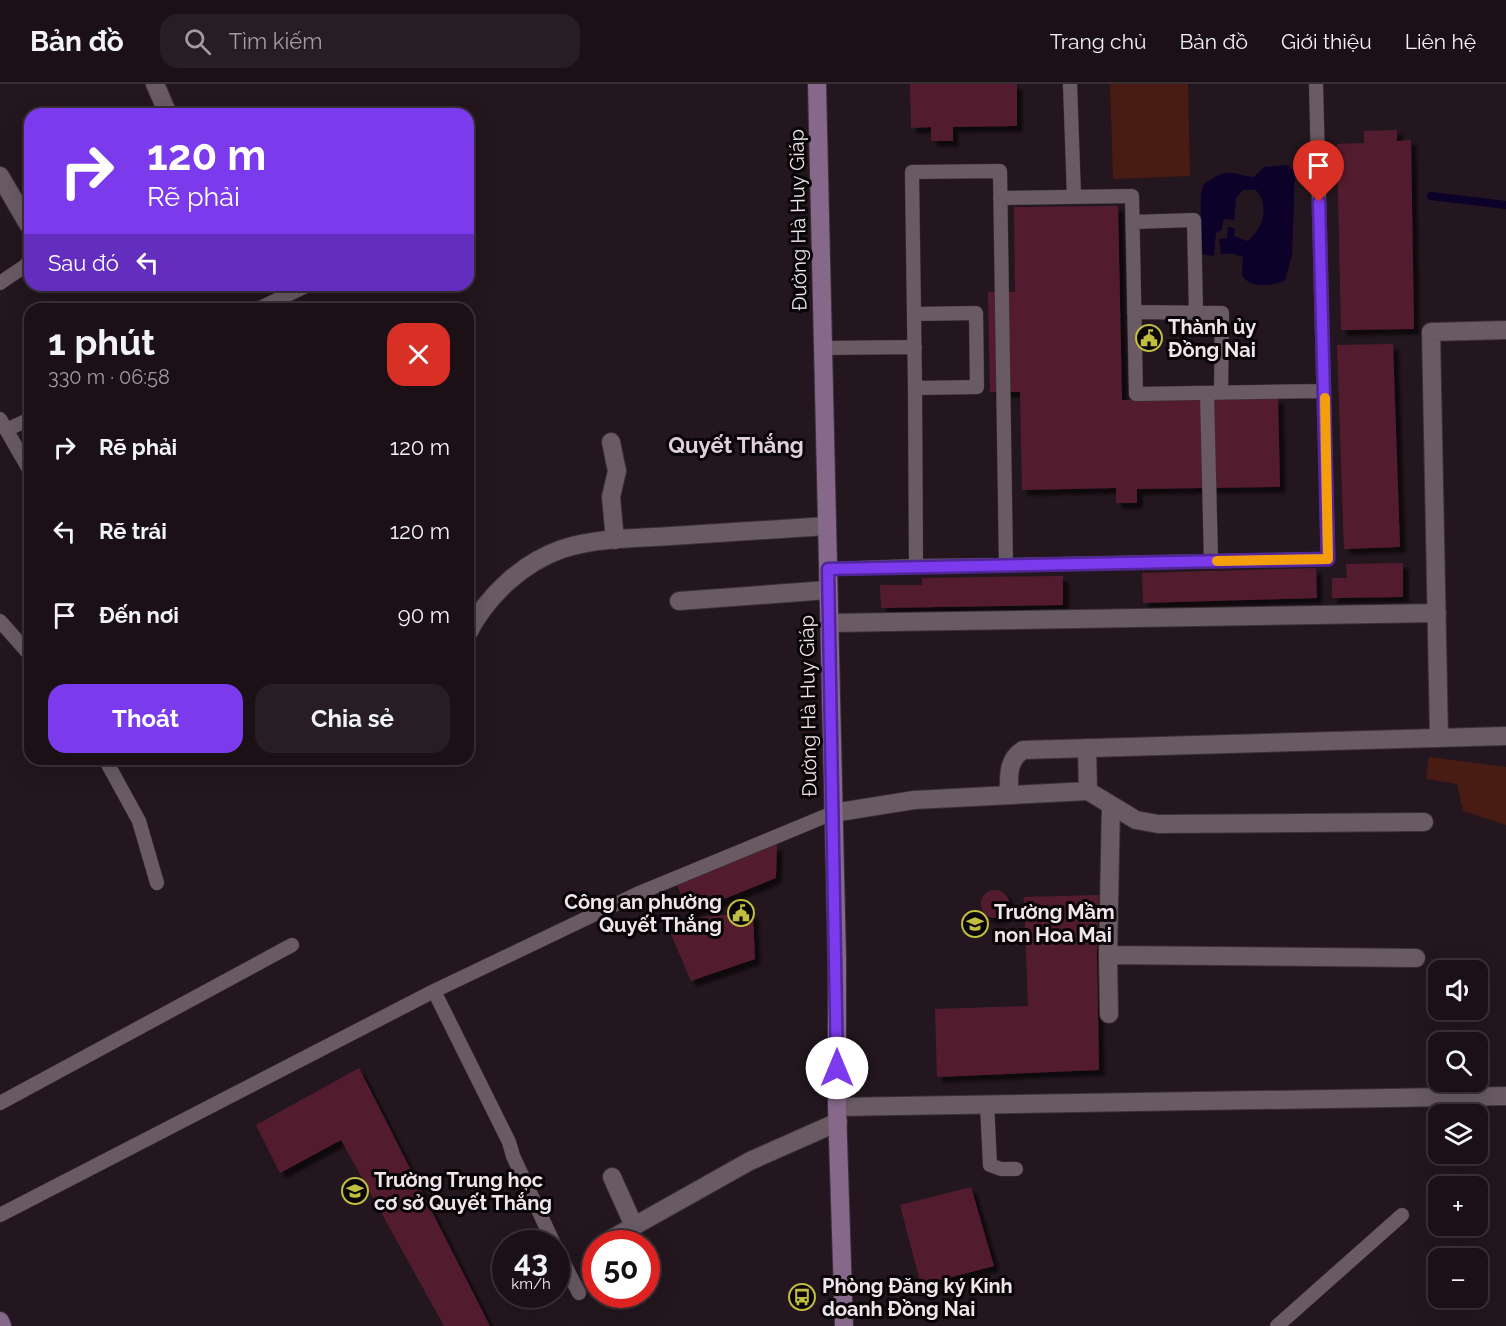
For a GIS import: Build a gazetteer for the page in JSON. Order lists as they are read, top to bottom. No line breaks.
{"streets":{"main road":["Đường Hà Huy Giáp"]},"districts":["Quyết Thắng"],"places":{"public building":["Thành ủy Đồng Nai","Công an phường Quyết Thắng"],"school or university":["Trường Mầm non Hoa Mai","Trường Trung học cơ sở Quyết Thắng"],"bus stop":["Phòng Đăng ký Kinh doanh Đồng Nai"]},"page":{"header":"Bản đồ","search":"Tìm kiếm","nav":["Trang chủ","Bản đồ","Giới thiệu","Liên hệ"],"turn":["120 m","Rẽ phải"],"then":"Sau đó","heading":["1 phút","330 m · 06:58"],"list":[{"name":"Rẽ phải","value":"120 m"},{"name":"Rẽ trái","value":"120 m"},{"name":"Đến nơi","value":"90 m"}],"buttons":["Thoát","Chia sẻ"],"map_buttons":["+","−"],"speed":"43 km/h","limit":"50"}}
